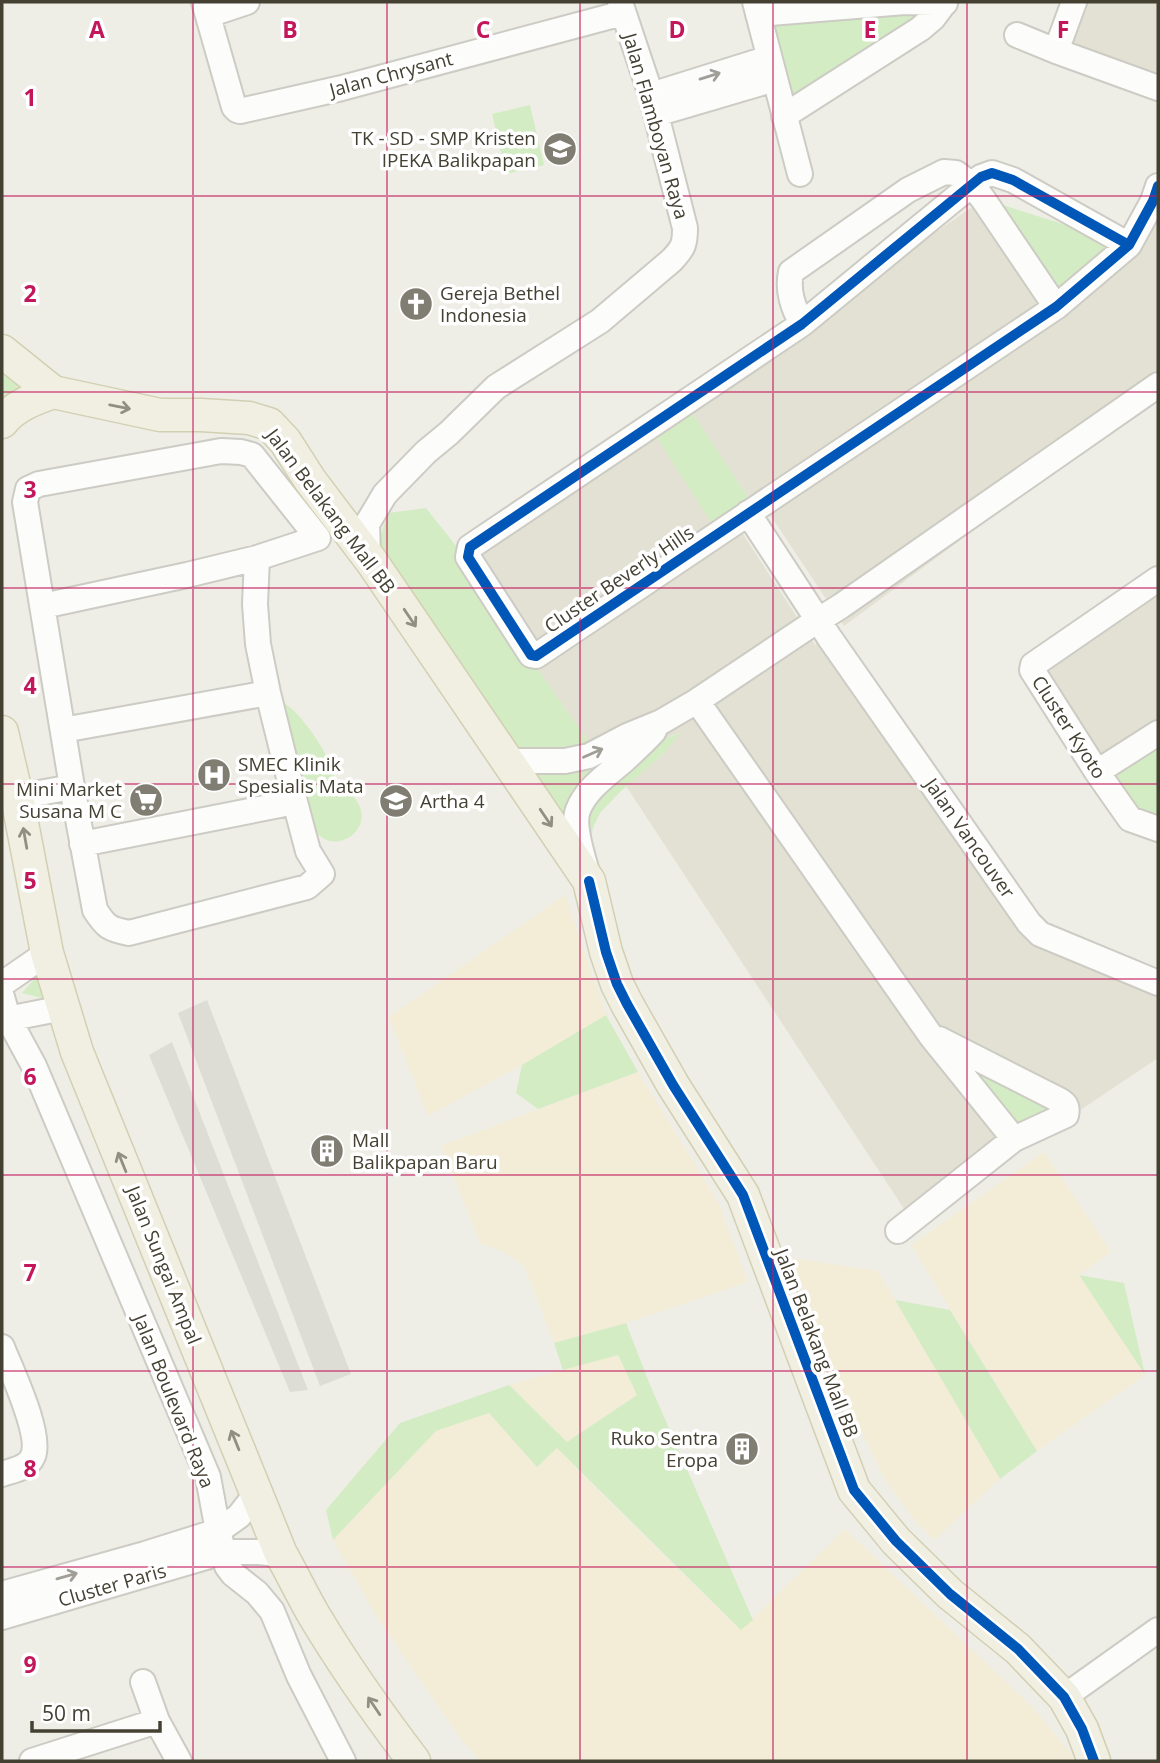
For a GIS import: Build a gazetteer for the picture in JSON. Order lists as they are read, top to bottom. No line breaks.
{"streets":{"main road":["Jalan Belakang Mall BB","Jalan Sungai Ampal"],"street":["Jalan Chrysant","Jalan Flamboyan Raya","Cluster Beverly Hills","Cluster Kyoto","Jalan Vancouver","Jalan Boulevard Raya","Cluster Paris"]},"crossings":[["Jalan Chrysant","Jalan Flamboyan Raya"],["Jalan Flamboyan Raya","Jalan Belakang Mall BB"],["Jalan Boulevard Raya","Cluster Paris"]],"one_way":["Jalan Belakang Mall BB","Jalan Sungai Ampal"],"places":{"school or university":["TK - SD - SMP Kristen IPEKA Balikpapan","Artha 4"],"church":["Gereja Bethel Indonesia"],"hospital":["SMEC Klinik Spesialis Mata"],"supermarket":["Mini Market Susana M C"],"building":["Mall Balikpapan Baru","Ruko Sentra Eropa"]},"scale_bar":"50 m","grid":{"columns":["A","B","C","D","E","F"],"rows":["1","2","3","4","5","6","7","8","9"]}}
